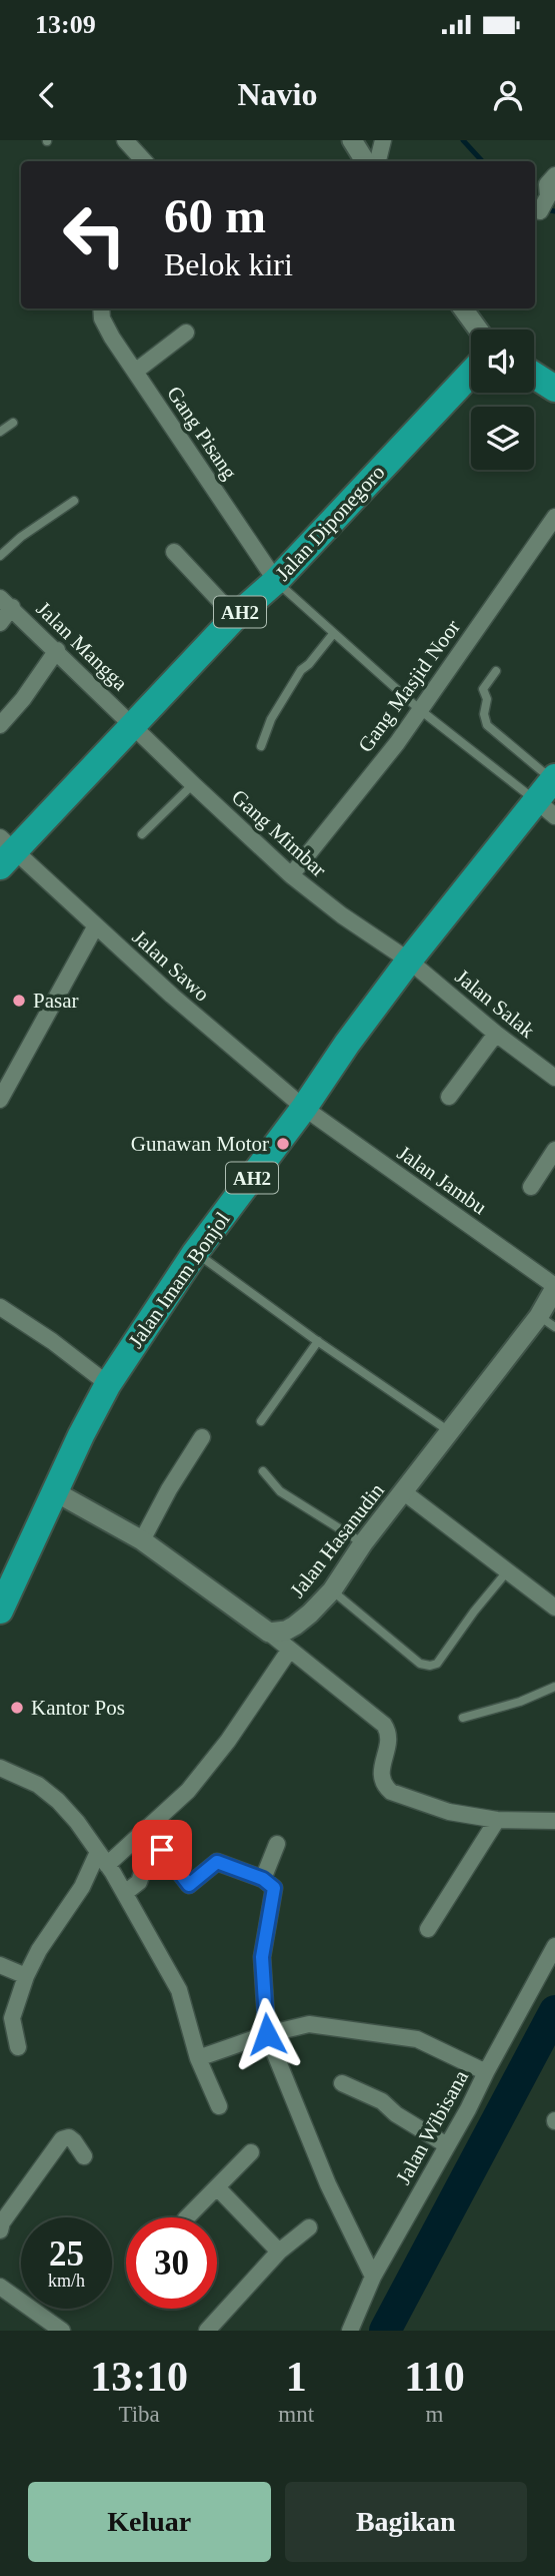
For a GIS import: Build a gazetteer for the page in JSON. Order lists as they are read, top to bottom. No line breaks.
{"streets":{"highway":["Jalan Diponegoro","AH2","Jalan Imam Bonjol"],"street":["Gang Pisang","Jalan Mangga","Gang Masjid Noor","Gang Mimbar","Jalan Sawo","Jalan Salak","Jalan Jambu","Jalan Hasanudin","Jalan Wibisana"]},"crossings":[["Gang Pisang","Jalan Diponegoro"],["Jalan Diponegoro","Jalan Mangga"],["Jalan Diponegoro","Gang Mimbar"],["Jalan Diponegoro","Jalan Sawo"],["Jalan Mangga","Gang Mimbar"],["Gang Masjid Noor","Gang Mimbar"],["Gang Mimbar","Jalan Salak"],["Gang Mimbar","Jalan Imam Bonjol"],["Jalan Sawo","Jalan Jambu"],["Jalan Sawo","Jalan Imam Bonjol"],["Jalan Salak","Jalan Imam Bonjol"],["Jalan Jambu","Jalan Imam Bonjol"],["Jalan Jambu","Jalan Hasanudin"]],"places":["Pasar","Gunawan Motor","Kantor Pos"],"page":{"status":"13:09","header":"Navio","turn":["60 m","Belok kiri"],"speed":"25 km/h","limit":"30","eta":["13:10","Tiba","1","mnt","110","m"],"buttons":["Keluar","Bagikan"]}}
